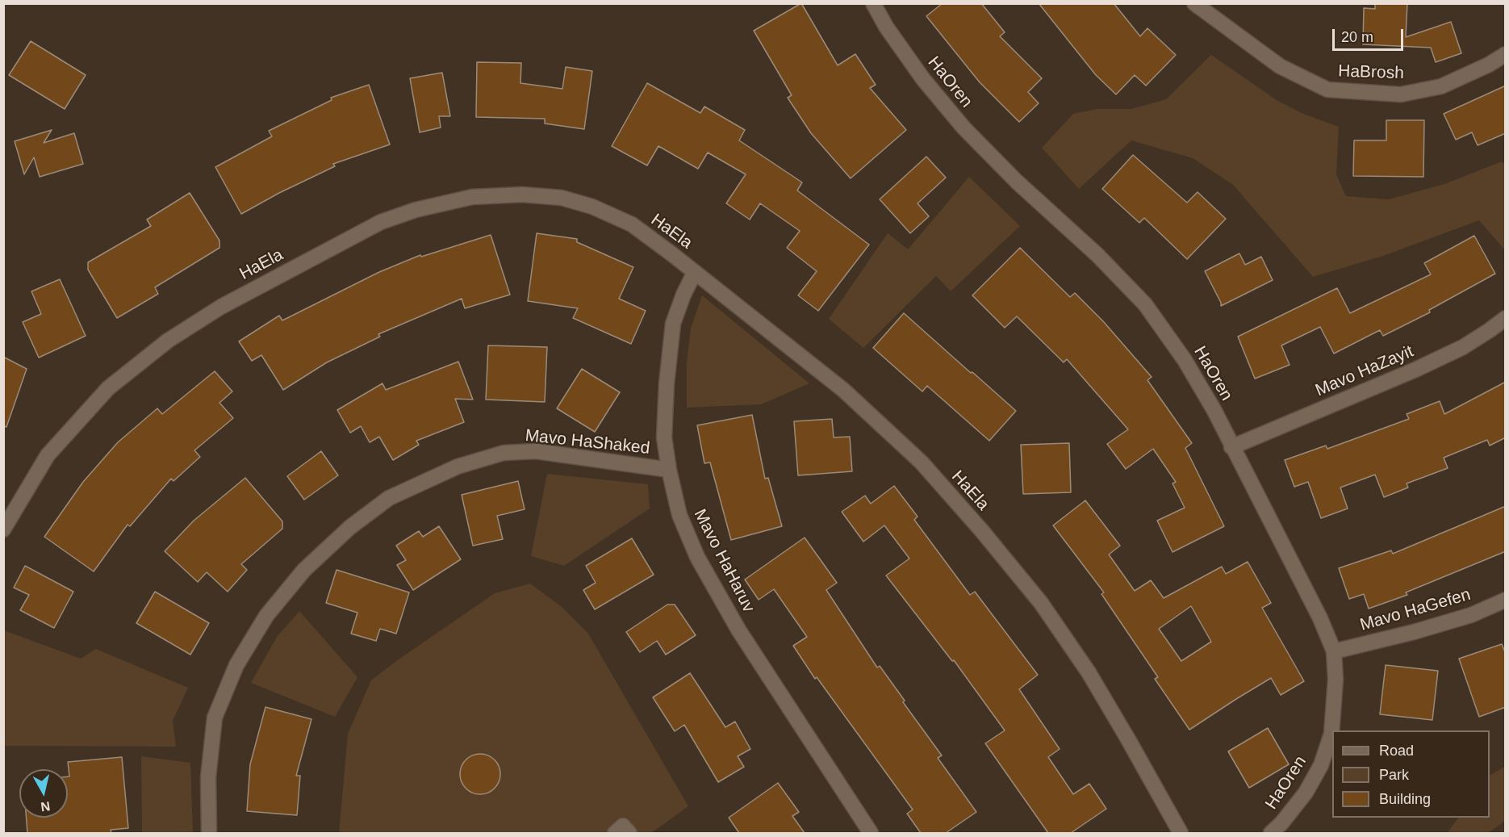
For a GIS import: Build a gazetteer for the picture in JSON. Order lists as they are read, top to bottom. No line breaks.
{"streets":{"street":["HaBrosh","HaOren","HaEla","Mavo HaZayit","Mavo HaShaked","Mavo HaHaruv","Mavo HaGefen"]},"crossings":[["HaOren","Mavo HaZayit"],["HaOren","Mavo HaGefen"],["HaEla","Mavo HaHaruv"],["Mavo HaShaked","Mavo HaHaruv"]],"legend":["Road","Park","Building"],"scale_bar":"20 m","north":"bottom"}
